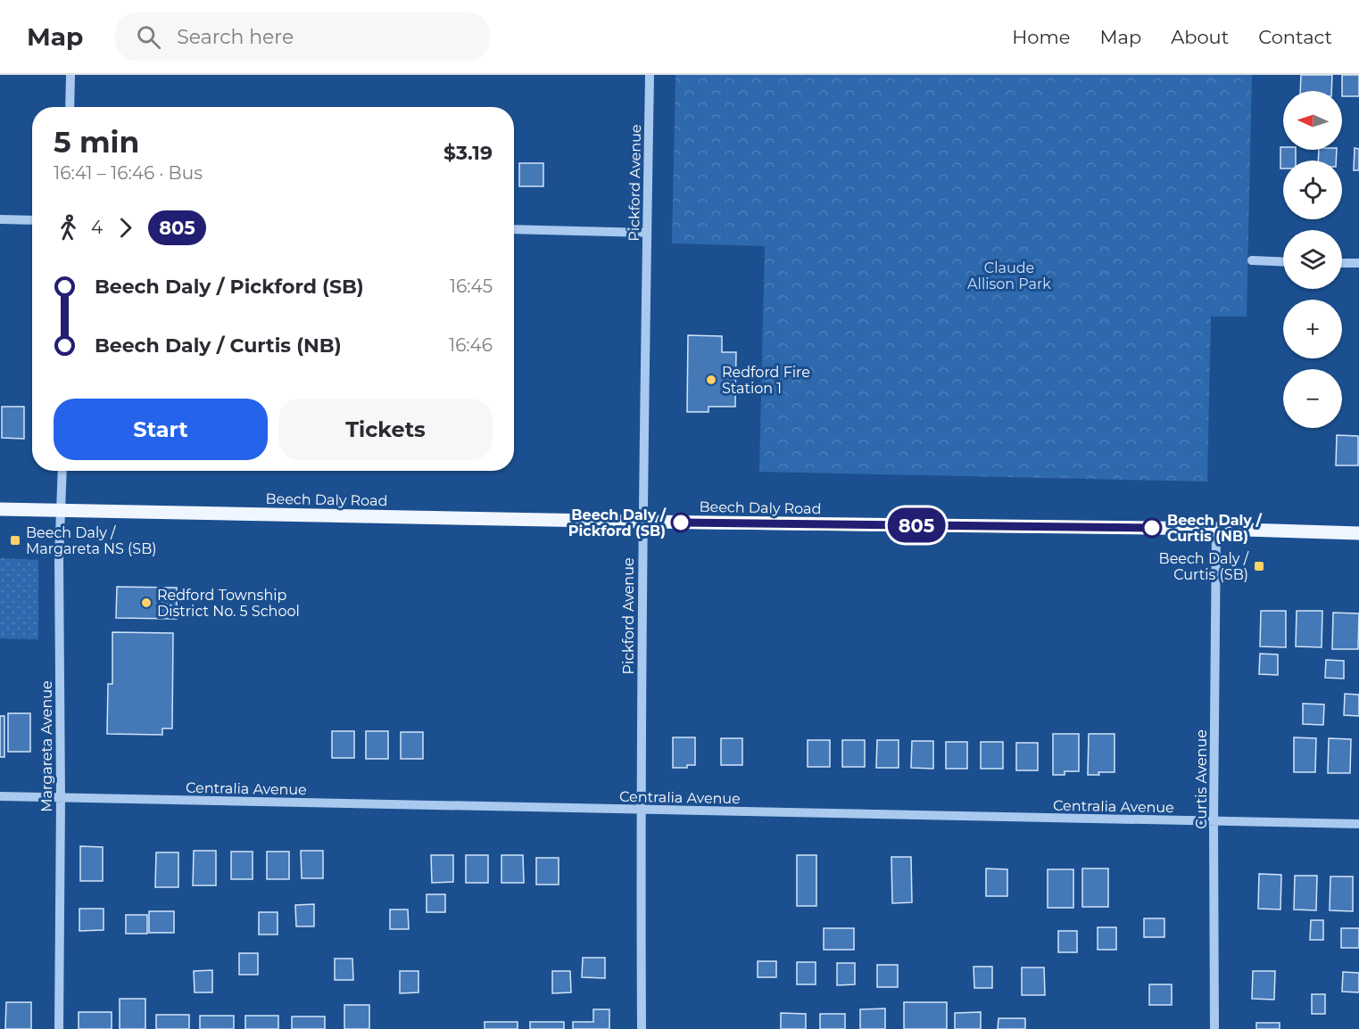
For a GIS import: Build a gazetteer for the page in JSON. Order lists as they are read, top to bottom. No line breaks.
{"streets":{"main road":["Beech Daly Road"],"street":["Pickford Avenue","Margareta Avenue","Curtis Avenue","Centralia Avenue"]},"crossings":[["Pickford Avenue","Beech Daly Road"],["Pickford Avenue","Centralia Avenue"],["Beech Daly Road","Margareta Avenue"],["Beech Daly Road","Curtis Avenue"],["Margareta Avenue","Centralia Avenue"],["Curtis Avenue","Centralia Avenue"]],"parks":["Claude Allison Park"],"places":{"other":["Redford Fire Station 1","Beech Daly / Pickford (SB)","Beech Daly / Curtis (NB)","Redford Township District No. 5 School"],"transit":["Beech Daly / Margareta NS (SB)","Beech Daly / Curtis (SB)"]},"lines":["bus line 805"],"north":"left","page":{"header":"Map","search":"Search here","nav":["Home","Map","About","Contact"],"on_map":"805","map_buttons":["+","−"],"heading":["5 min","16:41 – 16:46 · Bus","$3.19"],"legs":["4","805"],"list":[{"name":"Beech Daly / Pickford (SB)","value":"16:45"},{"name":"Beech Daly / Curtis (NB)","value":"16:46"}],"buttons":["Start","Tickets"]}}
